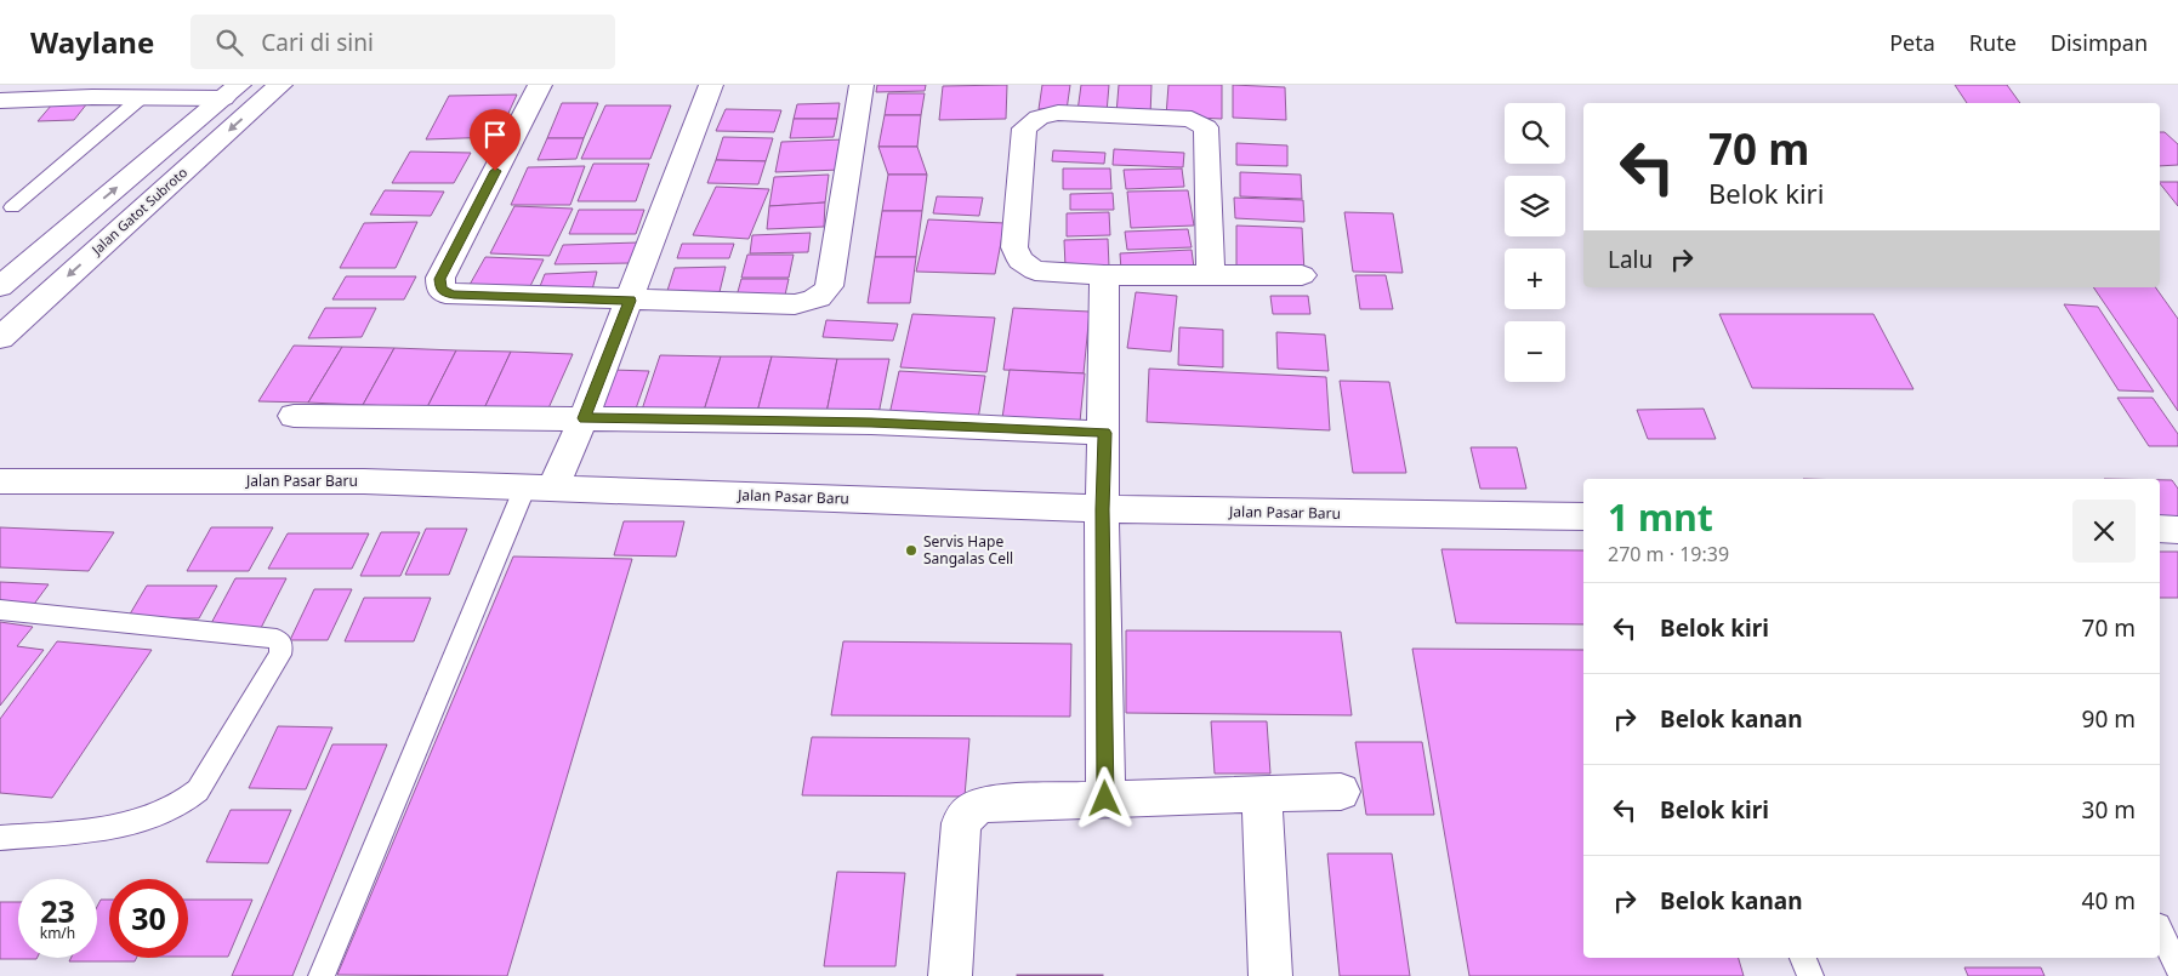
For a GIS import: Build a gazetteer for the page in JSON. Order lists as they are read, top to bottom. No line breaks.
{"streets":{"street":["Jalan Gatot Subroto","Jalan Pasar Baru"]},"places":["Servis Hape Sangalas Cell"],"page":{"header":"Waylane","search":"Cari di sini","nav":["Peta","Rute","Disimpan"],"map_buttons":["+","−"],"turn":["70 m","Belok kiri"],"then":"Lalu","heading":["1 mnt","270 m · 19:39"],"list":[{"name":"Belok kiri","value":"70 m"},{"name":"Belok kanan","value":"90 m"},{"name":"Belok kiri","value":"30 m"},{"name":"Belok kanan","value":"40 m"}],"speed":"23 km/h","limit":"30"}}
